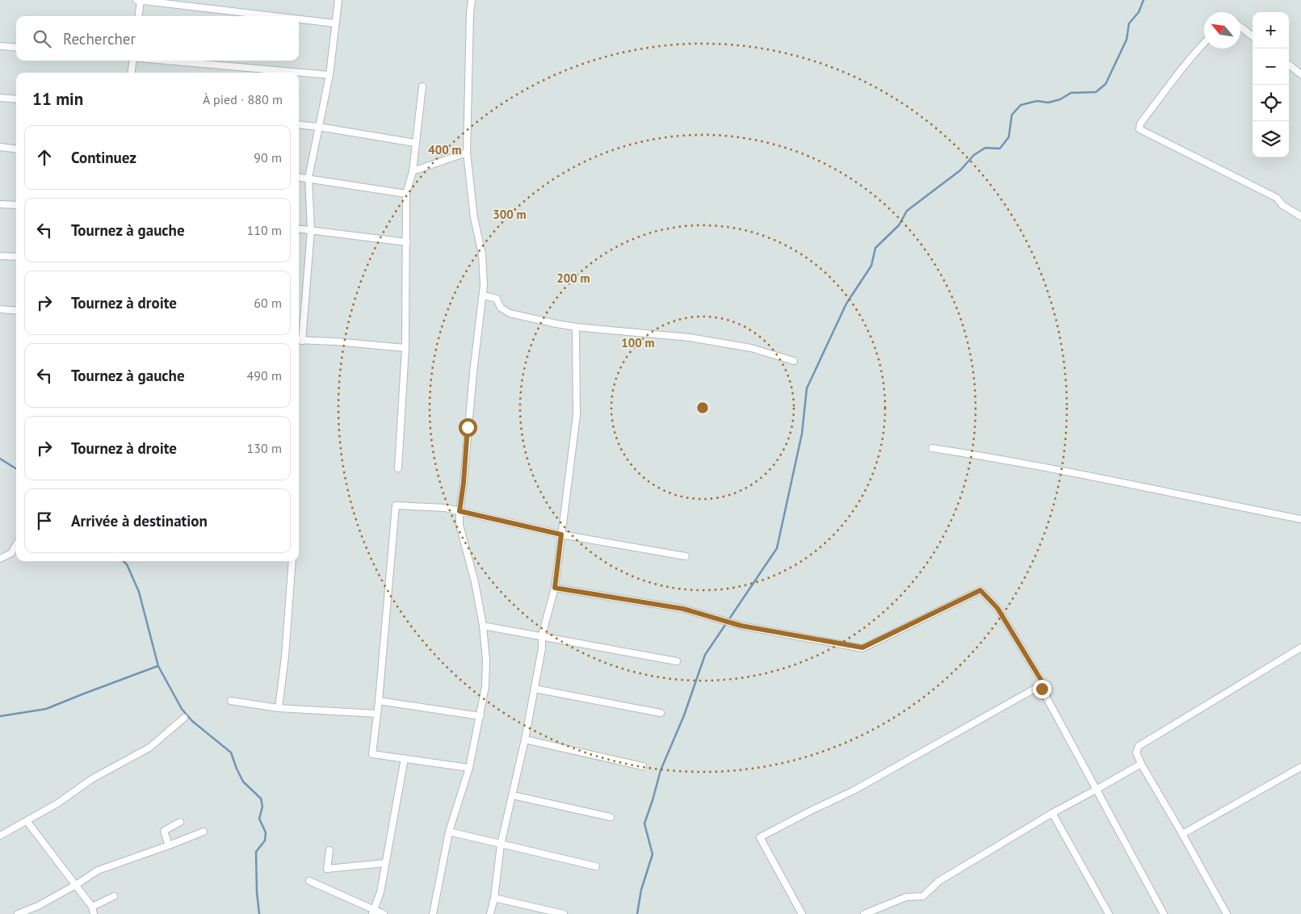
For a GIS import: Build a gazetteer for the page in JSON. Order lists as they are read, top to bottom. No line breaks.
{"north":"top left","page":{"map_buttons":["+","−"],"search":"Rechercher","heading":["11 min","À pied · 880 m"],"list":[["Continuez","90 m"],["Tournez à gauche","110 m"],["Tournez à droite","60 m"],["Tournez à gauche","490 m"],["Tournez à droite","130 m"],"Arrivée à destination"]},"rings":["400 m","300 m","200 m","100 m"]}
